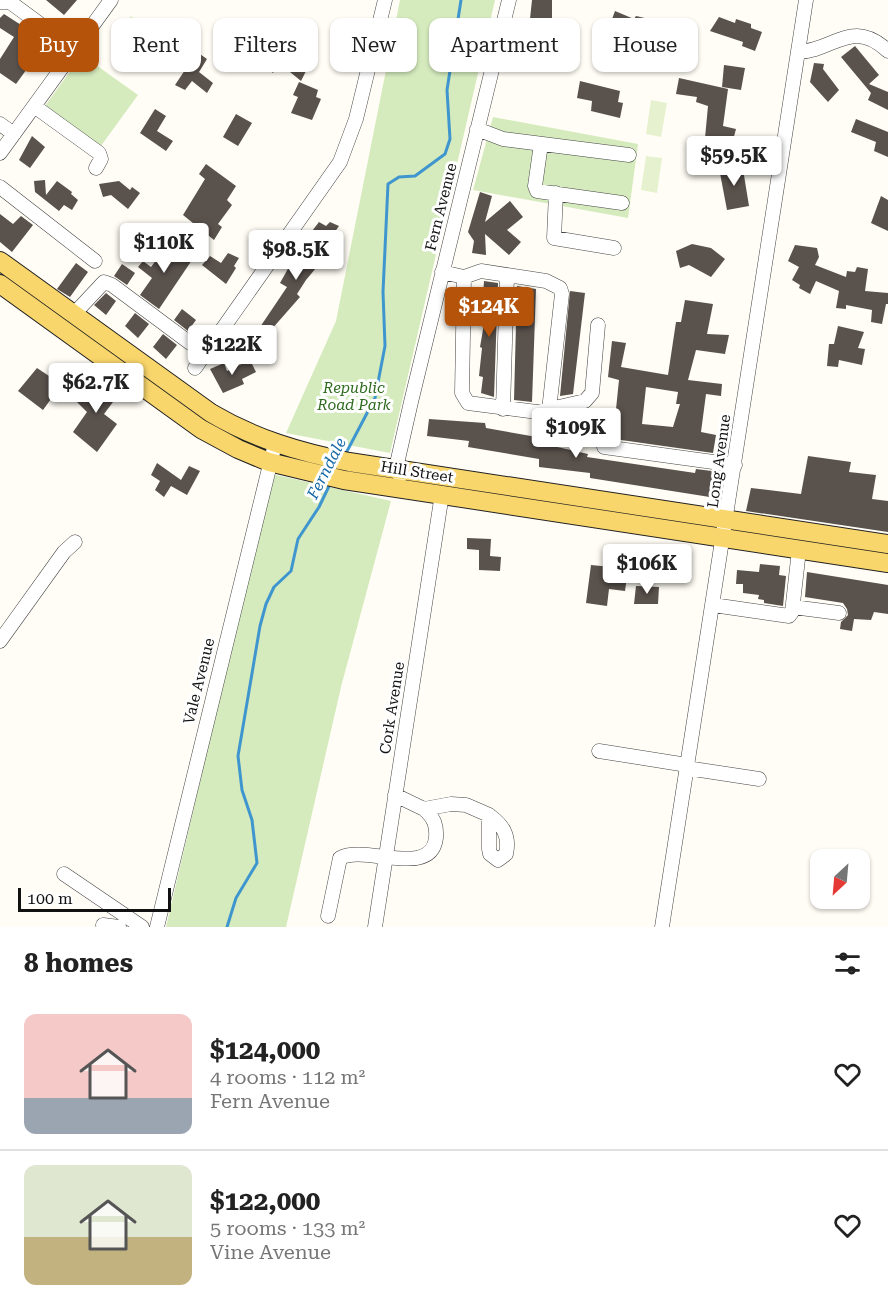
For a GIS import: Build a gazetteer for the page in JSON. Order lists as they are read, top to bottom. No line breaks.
{"streets":{"main road":["Hill Street"],"street":["Fern Avenue","Long Avenue","Vale Avenue","Cork Avenue"]},"crossings":[["Fern Avenue","Hill Street"],["Long Avenue","Hill Street"],["Hill Street","Vale Avenue"],["Hill Street","Cork Avenue"]],"water":["Ferndale"],"parks":["Republic Road Park"],"scale_bar":"100 m","north":"bottom left","page":{"chip":["Buy","Rent","Filters","New","Apartment","House"],"price":["$59.5K","$110K","$98.5K","$124K","$122K","$62.7K","$109K","$106K"],"scale":"100 m","heading":"8 homes","list":[{"name":"$124,000","note":"4 rooms · 112 m² · Fern Avenue"},{"name":"$122,000","note":"5 rooms · 133 m² · Vine Avenue"}]}}
